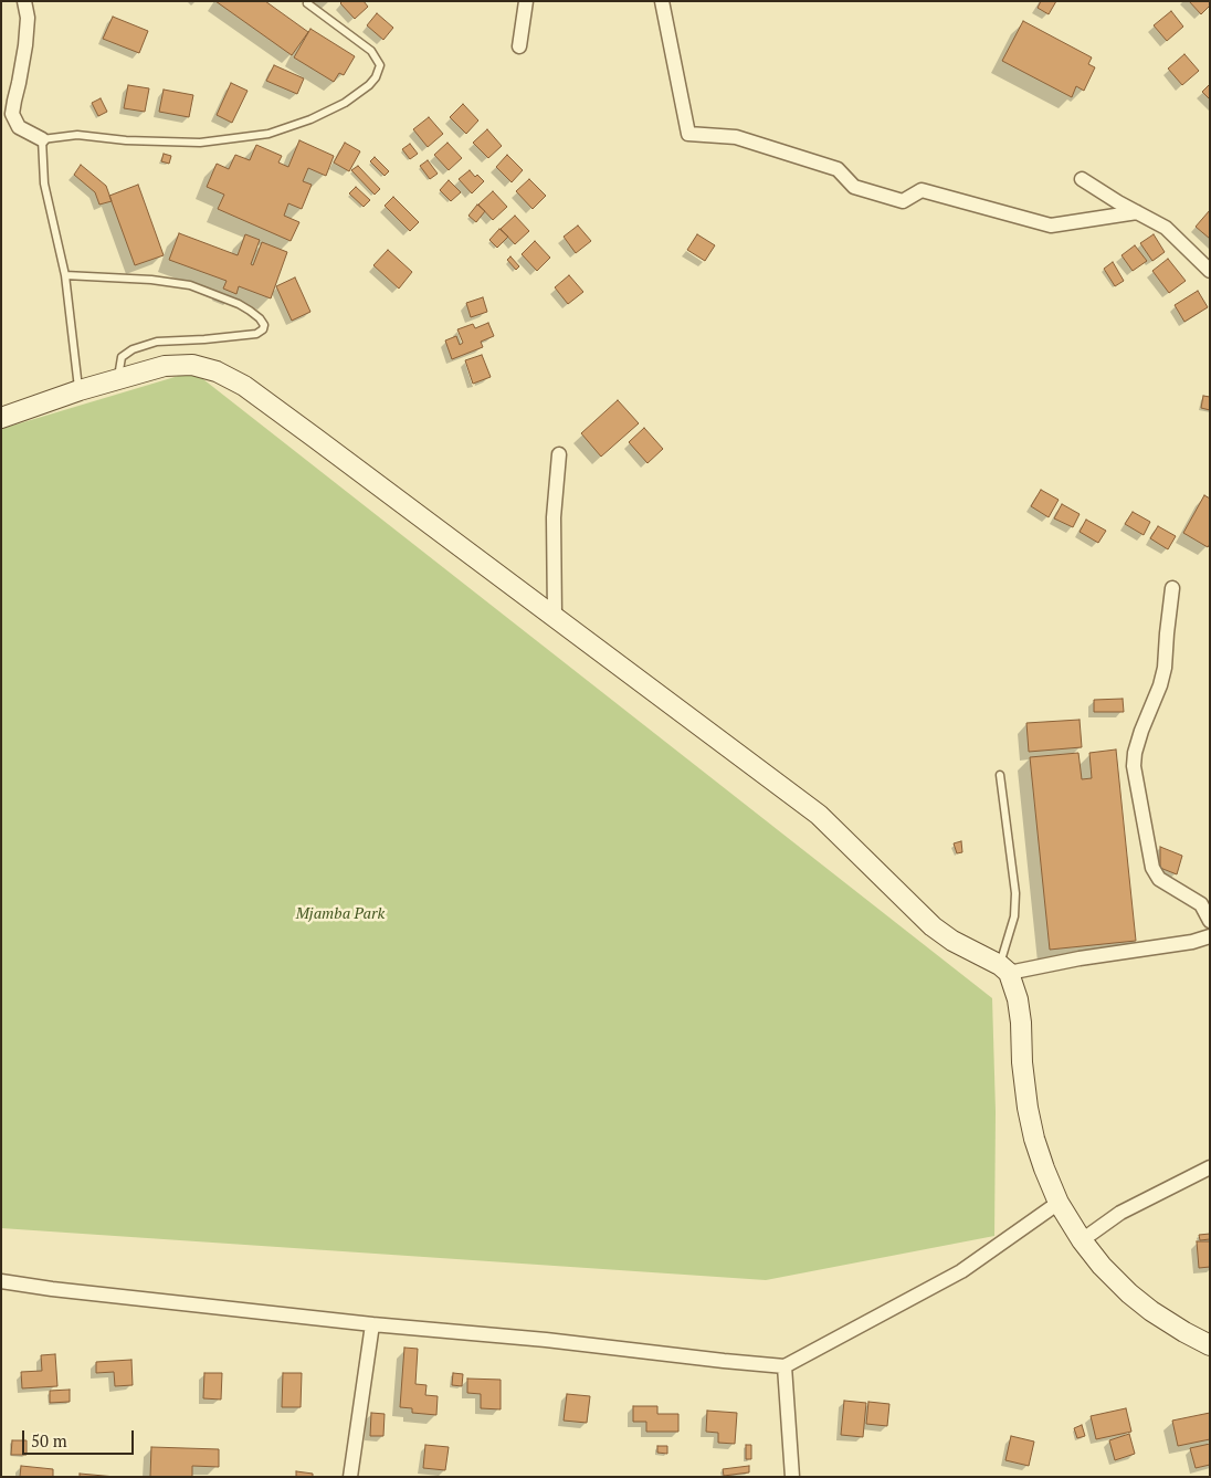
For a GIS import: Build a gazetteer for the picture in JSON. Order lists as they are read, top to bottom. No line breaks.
{"parks":["Mjamba Park"],"scale_bar":"50 m"}
